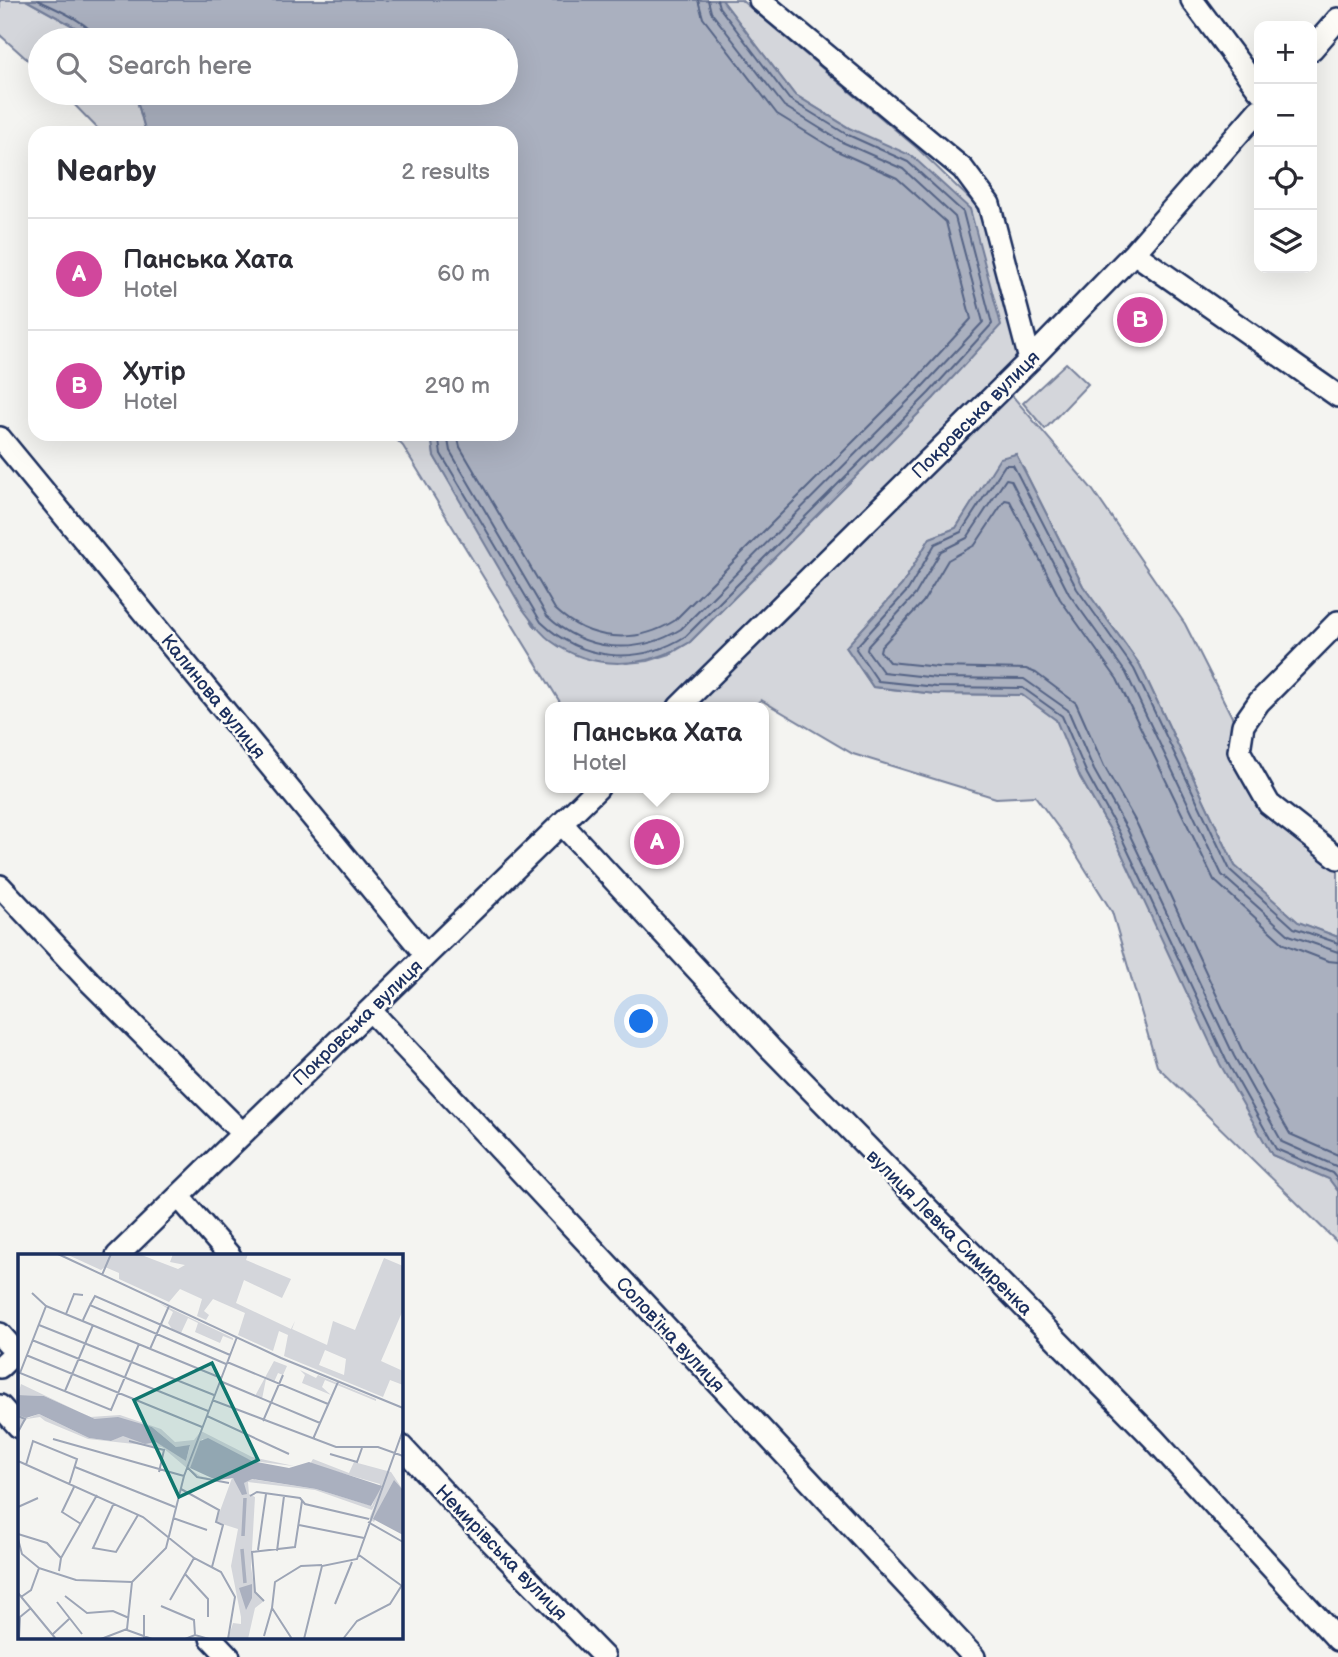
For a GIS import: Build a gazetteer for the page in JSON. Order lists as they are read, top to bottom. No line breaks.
{"streets":{"street":["Покровська вулиця","Калинова вулиця","вулиця Левка Симиренка","Соловʼїна вулиця","Немирівська вулиця"]},"crossings":[["Покровська вулиця","Калинова вулиця"],["Покровська вулиця","вулиця Левка Симиренка"],["Покровська вулиця","Соловʼїна вулиця"]],"page":{"map_buttons":["+","−"],"search":"Search here","heading":["Nearby","2 results"],"list":[{"mark":"A","name":"Панська Хата","note":"Hotel","value":"60 m"},{"mark":"B","name":"Хутір","note":"Hotel","value":"290 m"}],"pins":["B","A"],"popup":["Панська Хата","Hotel"]}}
